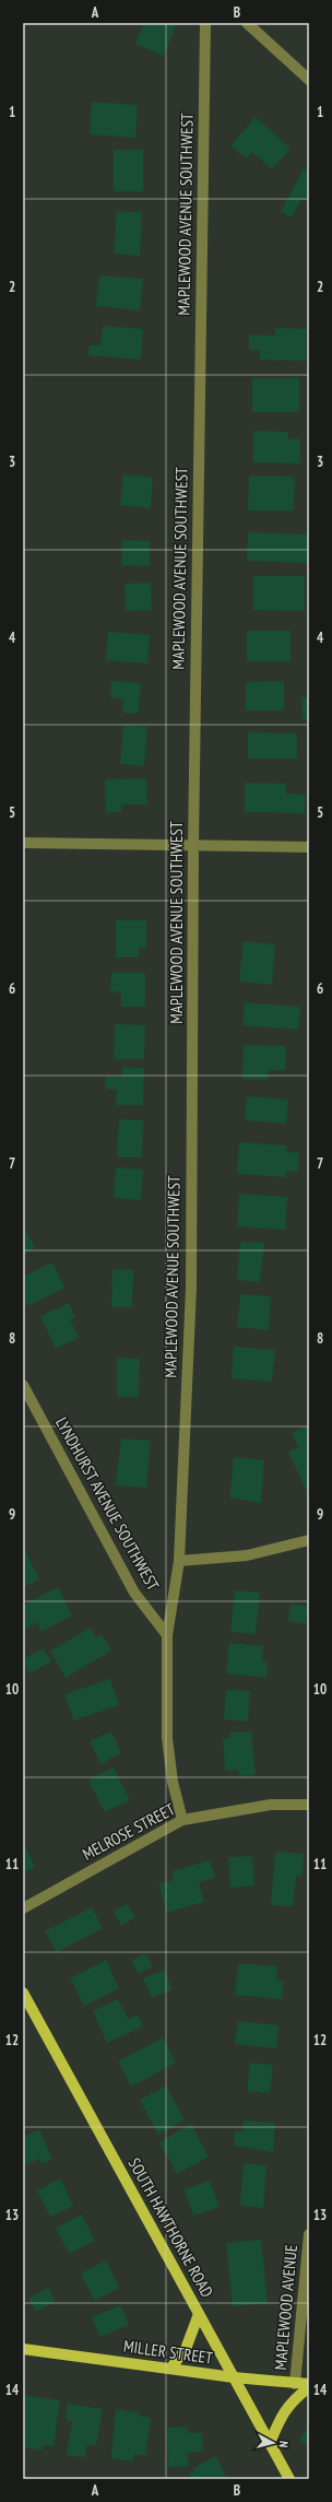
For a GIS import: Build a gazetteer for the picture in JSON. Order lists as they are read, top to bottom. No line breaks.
{"streets":{"main road":["SOUTH HAWTHORNE ROAD","MILLER STREET"],"street":["MAPLEWOOD AVENUE SOUTHWEST","LYNDHURST AVENUE SOUTHWEST","MELROSE STREET","MAPLEWOOD AVENUE"]},"crossings":[["MAPLEWOOD AVENUE SOUTHWEST","LYNDHURST AVENUE SOUTHWEST"],["MAPLEWOOD AVENUE SOUTHWEST","MELROSE STREET"],["SOUTH HAWTHORNE ROAD","MILLER STREET"],["MAPLEWOOD AVENUE","MILLER STREET"]],"north":"right","grid":{"columns":["A","B"],"rows":["1","2","3","4","5","6","7","8","9","10","11","12","13","14"]}}
